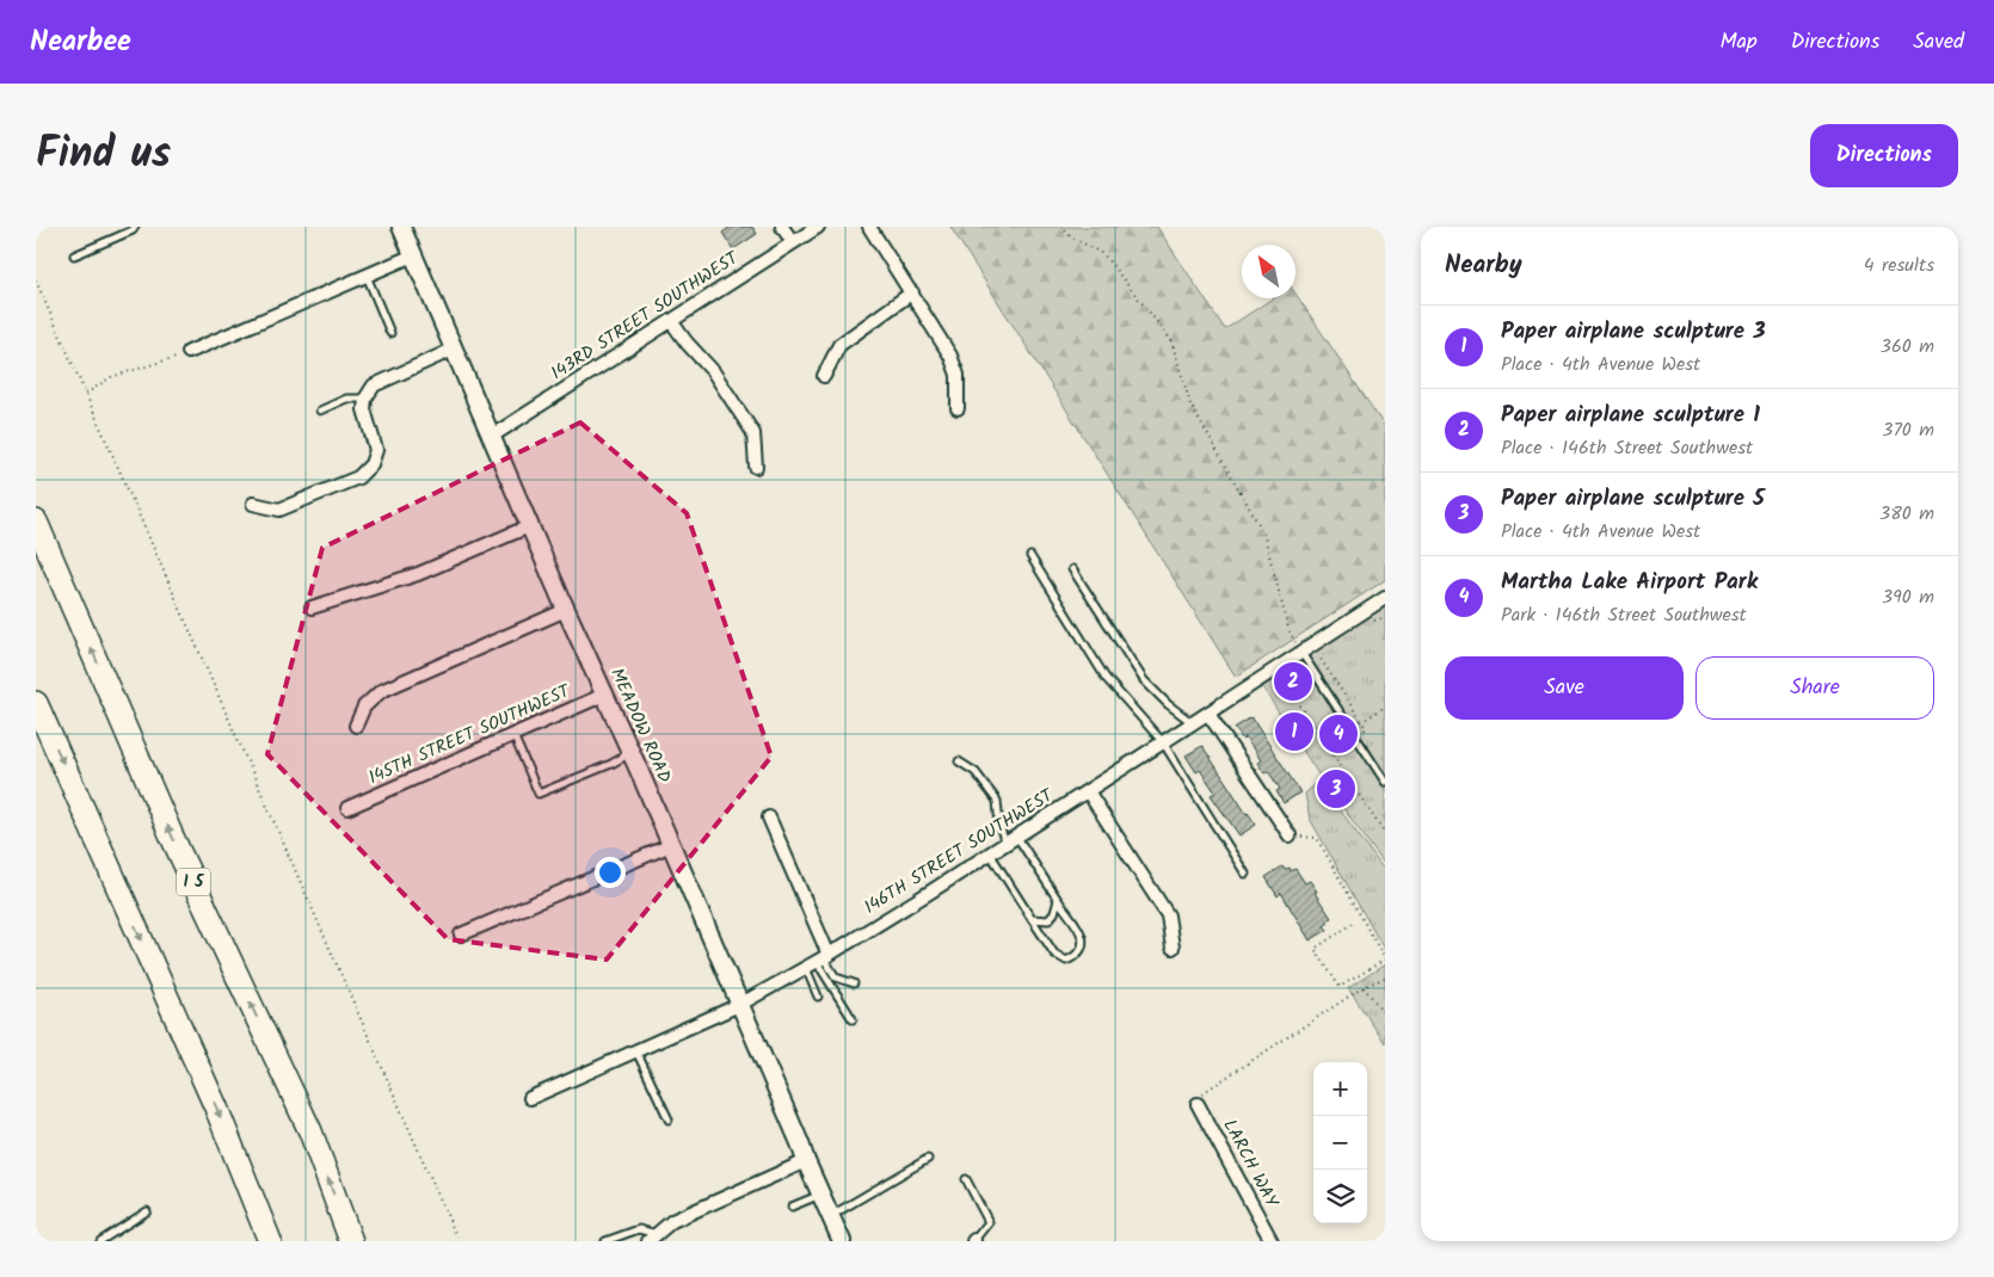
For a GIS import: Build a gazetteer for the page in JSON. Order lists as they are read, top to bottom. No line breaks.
{"streets":{"highway":["I 5"],"street":["143RD STREET SOUTHWEST","MEADOW ROAD","145TH STREET SOUTHWEST","146TH STREET SOUTHWEST","LARCH WAY"]},"crossings":[["143RD STREET SOUTHWEST","MEADOW ROAD"],["MEADOW ROAD","145TH STREET SOUTHWEST"],["MEADOW ROAD","146TH STREET SOUTHWEST"]],"north":"top left","page":{"header":"Nearbee","nav":["Map","Directions","Saved"],"title":"Find us","buttons":["Directions",["Save","Share"]],"heading":["Nearby","4 results"],"list":[{"mark":"1","name":"Paper airplane sculpture 3","note":"Place · 4th Avenue West","value":"360 m"},{"mark":"2","name":"Paper airplane sculpture 1","note":"Place · 146th Street Southwest","value":"370 m"},{"mark":"3","name":"Paper airplane sculpture 5","note":"Place · 4th Avenue West","value":"380 m"},{"mark":"4","name":"Martha Lake Airport Park","note":"Park · 146th Street Southwest","value":"390 m"}],"pins":["2","1","4","3"],"map_buttons":["+","−"]}}
